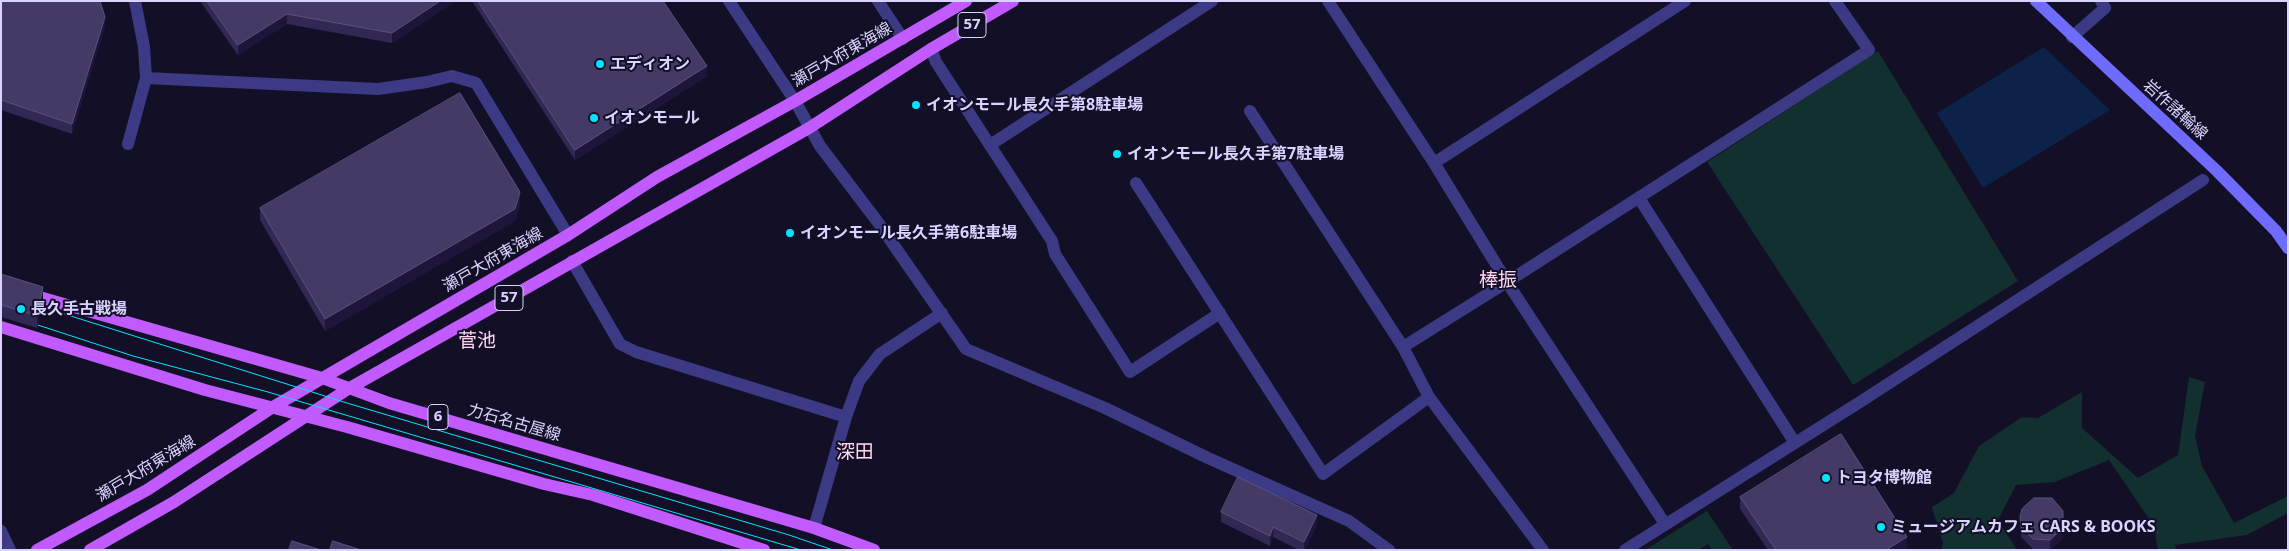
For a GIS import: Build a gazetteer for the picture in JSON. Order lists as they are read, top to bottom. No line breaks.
{"streets":{"main road":["57","瀬戸大府東海線","岩作諸輪線","6","力石名古屋線"]},"crossings":[["57","6"],["57","力石名古屋線"],["瀬戸大府東海線","6"],["瀬戸大府東海線","力石名古屋線"]],"districts":["棒振","菅池","深田"],"places":["エディオン","イオンモール長久手第8駐車場","イオンモール","イオンモール長久手第7駐車場","イオンモール長久手第6駐車場","長久手古戦場","トヨタ博物館","ミュージアムカフェ CARS & BOOKS"]}
